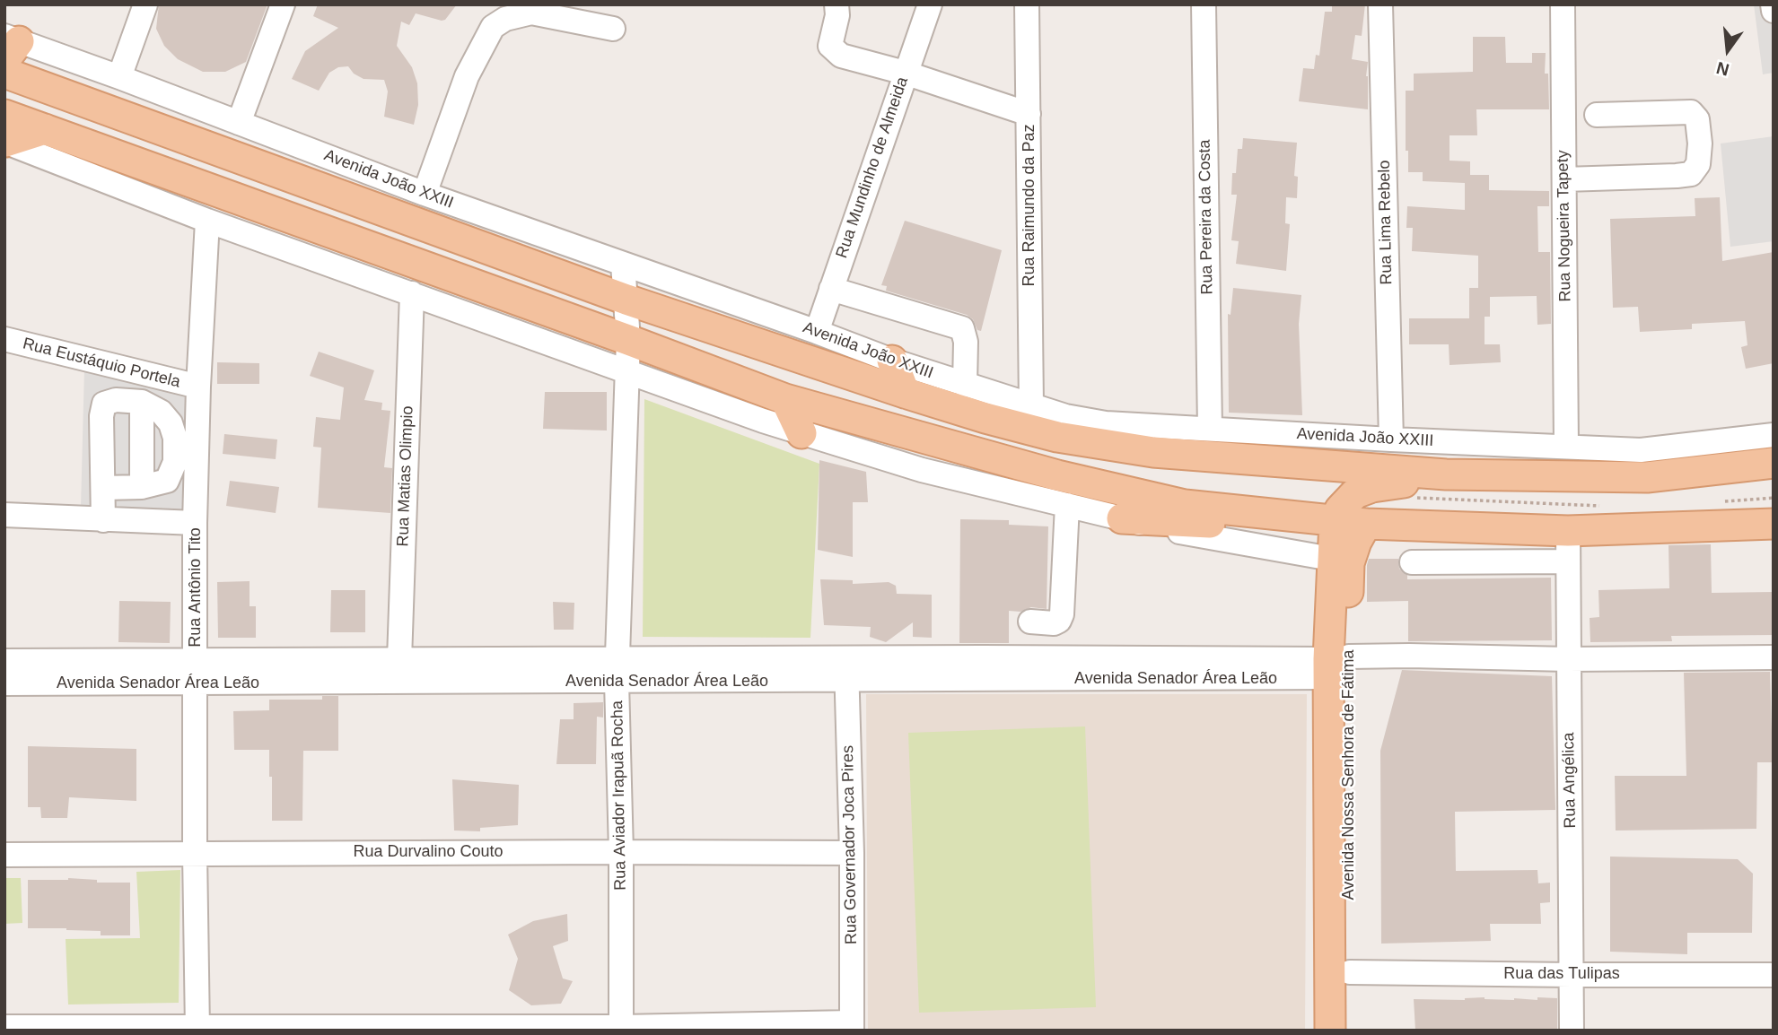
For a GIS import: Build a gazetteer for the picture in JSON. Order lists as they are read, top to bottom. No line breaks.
{"streets":{"main road":["Avenida João XXIII","Avenida Nossa Senhora de Fátima"],"street":["Rua Mundinho de Almeida","Rua Raimundo da Paz","Rua Pereira da Costa","Rua Lima Rebelo","Rua Nogueira Tapety","Rua Eustáquio Portela","Rua Matias Olimpio","Rua Antônio Tito","Avenida Senador Área Leão","Rua Angélica","Rua Aviador Irapuã Rocha","Rua Governador Joca Pires","Rua Durvalino Couto","Rua das Tulipas"]},"crossings":[["Rua Mundinho de Almeida","Avenida João XXIII"],["Avenida João XXIII","Rua Raimundo da Paz"],["Avenida João XXIII","Rua Pereira da Costa"],["Avenida João XXIII","Rua Lima Rebelo"],["Avenida João XXIII","Rua Nogueira Tapety"],["Avenida João XXIII","Rua Aviador Irapuã Rocha"],["Rua Eustáquio Portela","Rua Antônio Tito"],["Rua Matias Olimpio","Avenida Senador Área Leão"],["Rua Antônio Tito","Avenida Senador Área Leão"],["Rua Antônio Tito","Rua Durvalino Couto"],["Avenida Senador Área Leão","Avenida Nossa Senhora de Fátima"],["Avenida Senador Área Leão","Rua Angélica"],["Avenida Senador Área Leão","Rua Aviador Irapuã Rocha"],["Avenida Senador Área Leão","Rua Governador Joca Pires"],["Avenida Nossa Senhora de Fátima","Rua das Tulipas"],["Rua Angélica","Rua das Tulipas"],["Rua Aviador Irapuã Rocha","Rua Durvalino Couto"],["Rua Governador Joca Pires","Rua Durvalino Couto"]],"north":"bottom"}
